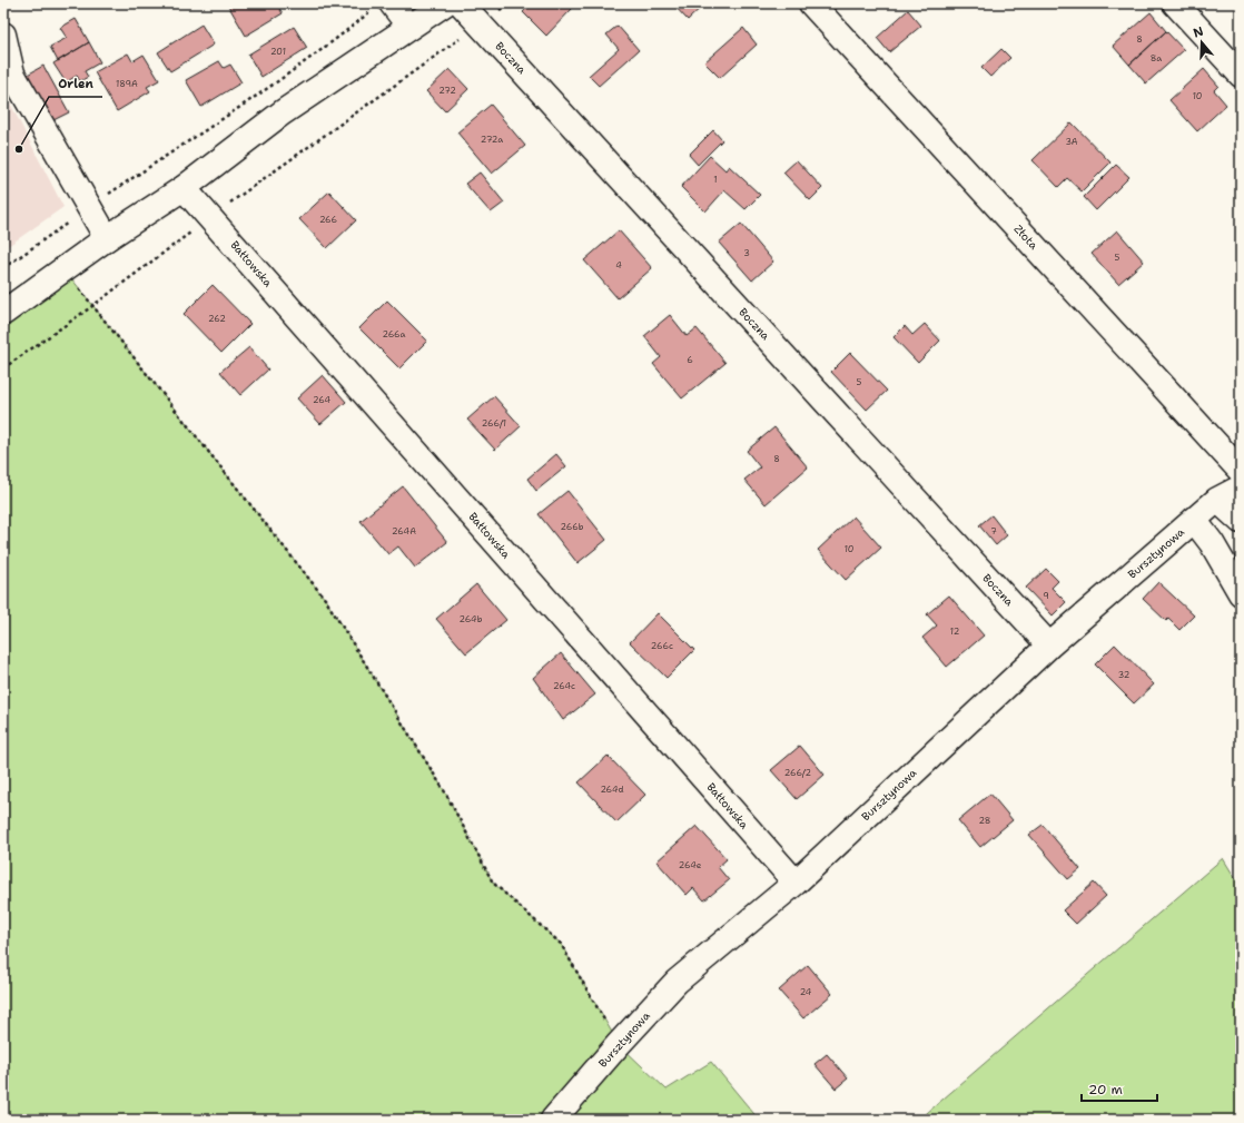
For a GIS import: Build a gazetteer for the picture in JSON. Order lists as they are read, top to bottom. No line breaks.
{"streets":{"street":["Boczna","Złota","Bałtowska","Bursztynowa"]},"crossings":[["Boczna","Bursztynowa"],["Bałtowska","Bursztynowa"]],"places":["Orlen"],"house_numbers":["8","201","8a","189A","272","10","272a","3A","1","266","3","5","4","262","266a","6","5","264","266/1","8","266b","264A","7","10","9","264b","12","266c","32","264c","266/2","264d","28","264e","24"],"scale_bar":"20 m","north":"top"}
